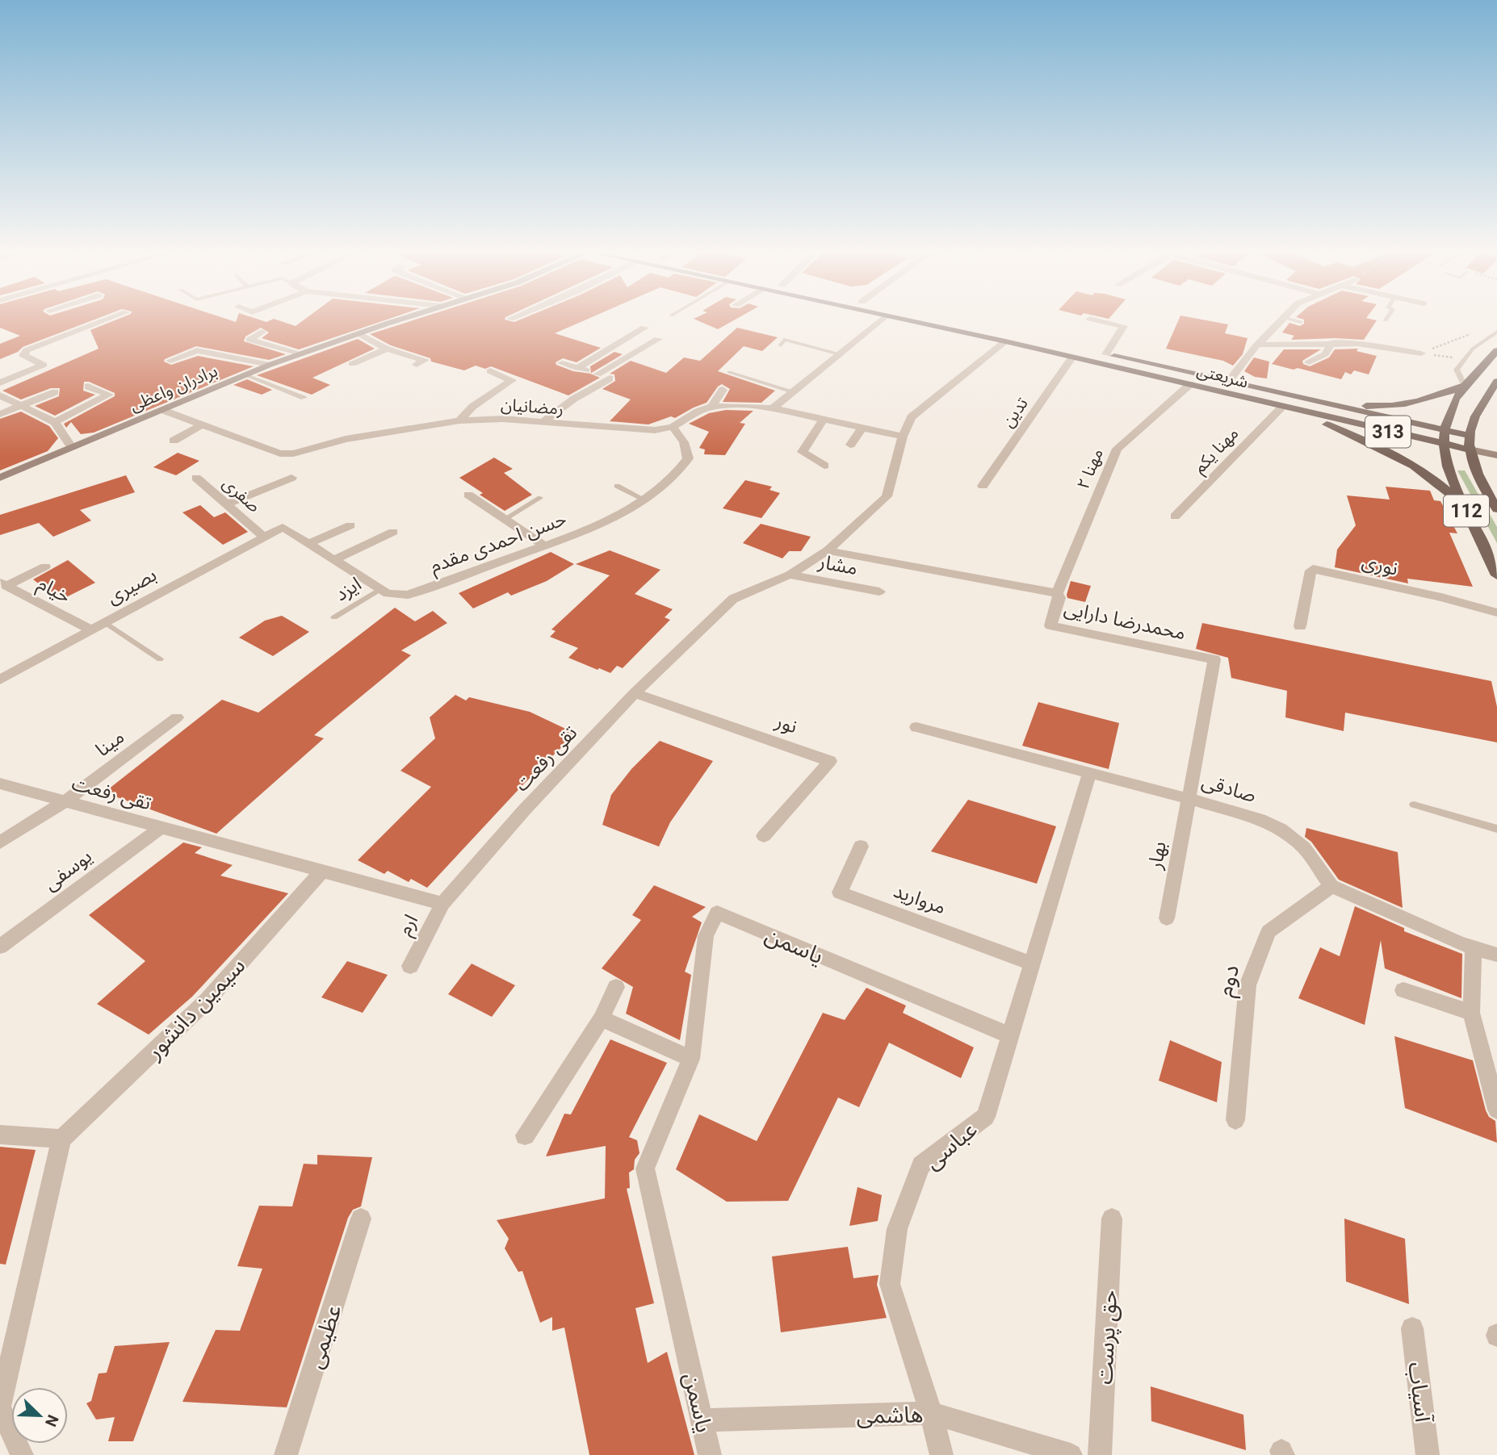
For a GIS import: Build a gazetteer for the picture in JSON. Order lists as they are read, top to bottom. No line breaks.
{"streets":{"main road":["شریعتی","برادران واعظی","313","112"],"street":["رمضانیان","تدین","مهنا یکم","مهنا ۲","صفری","حسن احمدی مقدم","مشار","نوری","بصیری","خیام","محمدرضا دارایی","نور","مینا","تقی رفعت","صادقی","بهار","یوسفی","مروارید","ارم","یاسمن","دوم","سیمین دانشور","عباسی","عظیمی","حق پرست","آسیاب","هاشمی"],"lane":["ایزد"]},"crossings":[["شریعتی","تدین"],["شریعتی","مهنا یکم"],["شریعتی","مهنا ۲"],["شریعتی","112"],["شریعتی","تقی رفعت"],["برادران واعظی","رمضانیان"],["رمضانیان","حسن احمدی مقدم"],["رمضانیان","تقی رفعت"],["مهنا ۲","محمدرضا دارایی"],["صفری","بصیری"],["حسن احمدی مقدم","بصیری"],["حسن احمدی مقدم","ایزد"],["مشار","تقی رفعت"],["بصیری","خیام"],["محمدرضا دارایی","تقی رفعت"],["محمدرضا دارایی","صادقی"],["محمدرضا دارایی","بهار"],["نور","تقی رفعت"],["مینا","تقی رفعت"],["تقی رفعت","یوسفی"],["تقی رفعت","ارم"],["تقی رفعت","سیمین دانشور"],["صادقی","بهار"],["صادقی","دوم"],["صادقی","عباسی"],["مروارید","عباسی"],["یاسمن","عباسی"],["یاسمن","هاشمی"],["عباسی","هاشمی"]],"north":"bottom right"}
